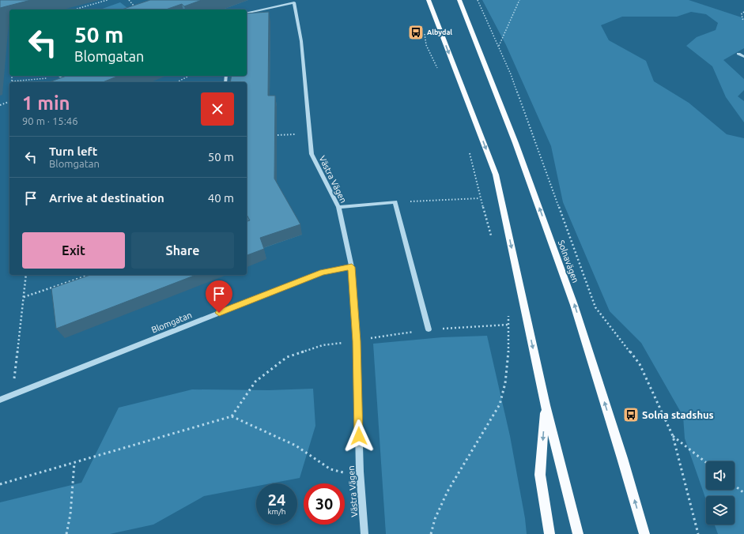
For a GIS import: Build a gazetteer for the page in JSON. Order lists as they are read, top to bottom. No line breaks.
{"streets":{"main road":["Solnavägen"],"street":["Västra Vägen","Blomgatan"]},"crossings":[["Västra Vägen","Blomgatan"]],"places":{"bus stop":["Albydal","Solna stadshus"]},"page":{"turn":["50 m","Blomgatan"],"heading":["1 min","90 m · 15:46"],"list":[{"name":"Turn left","note":"Blomgatan","value":"50 m"},{"name":"Arrive at destination","value":"40 m"}],"buttons":["Exit","Share"],"speed":"24 km/h","limit":"30"}}
